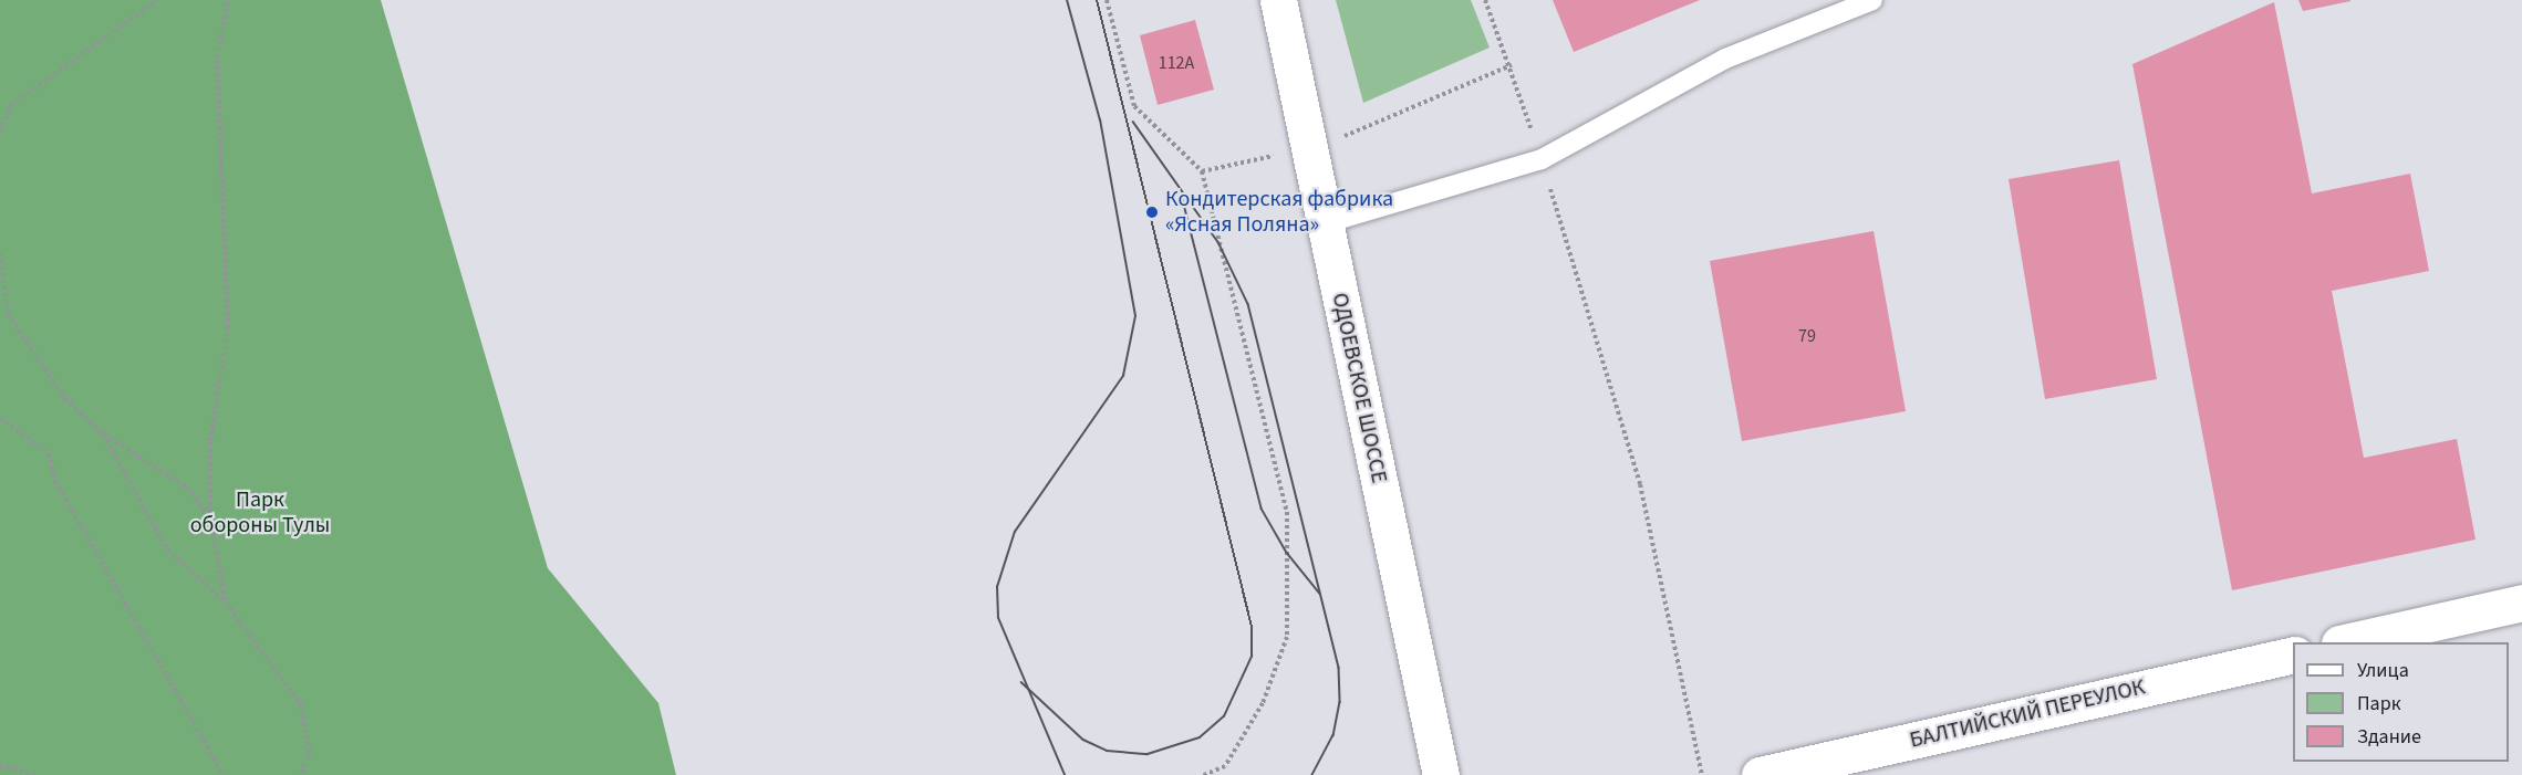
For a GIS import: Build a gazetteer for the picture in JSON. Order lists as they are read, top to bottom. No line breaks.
{"streets":{"main road":["ОДОЕВСКОЕ ШОССЕ","БАЛТИЙСКИЙ ПЕРЕУЛОК"]},"parks":["Парк обороны Тулы"],"places":["Кондитерская фабрика «Ясная Поляна»"],"house_numbers":["112А","79"],"legend":["Улица","Парк","Здание"]}
